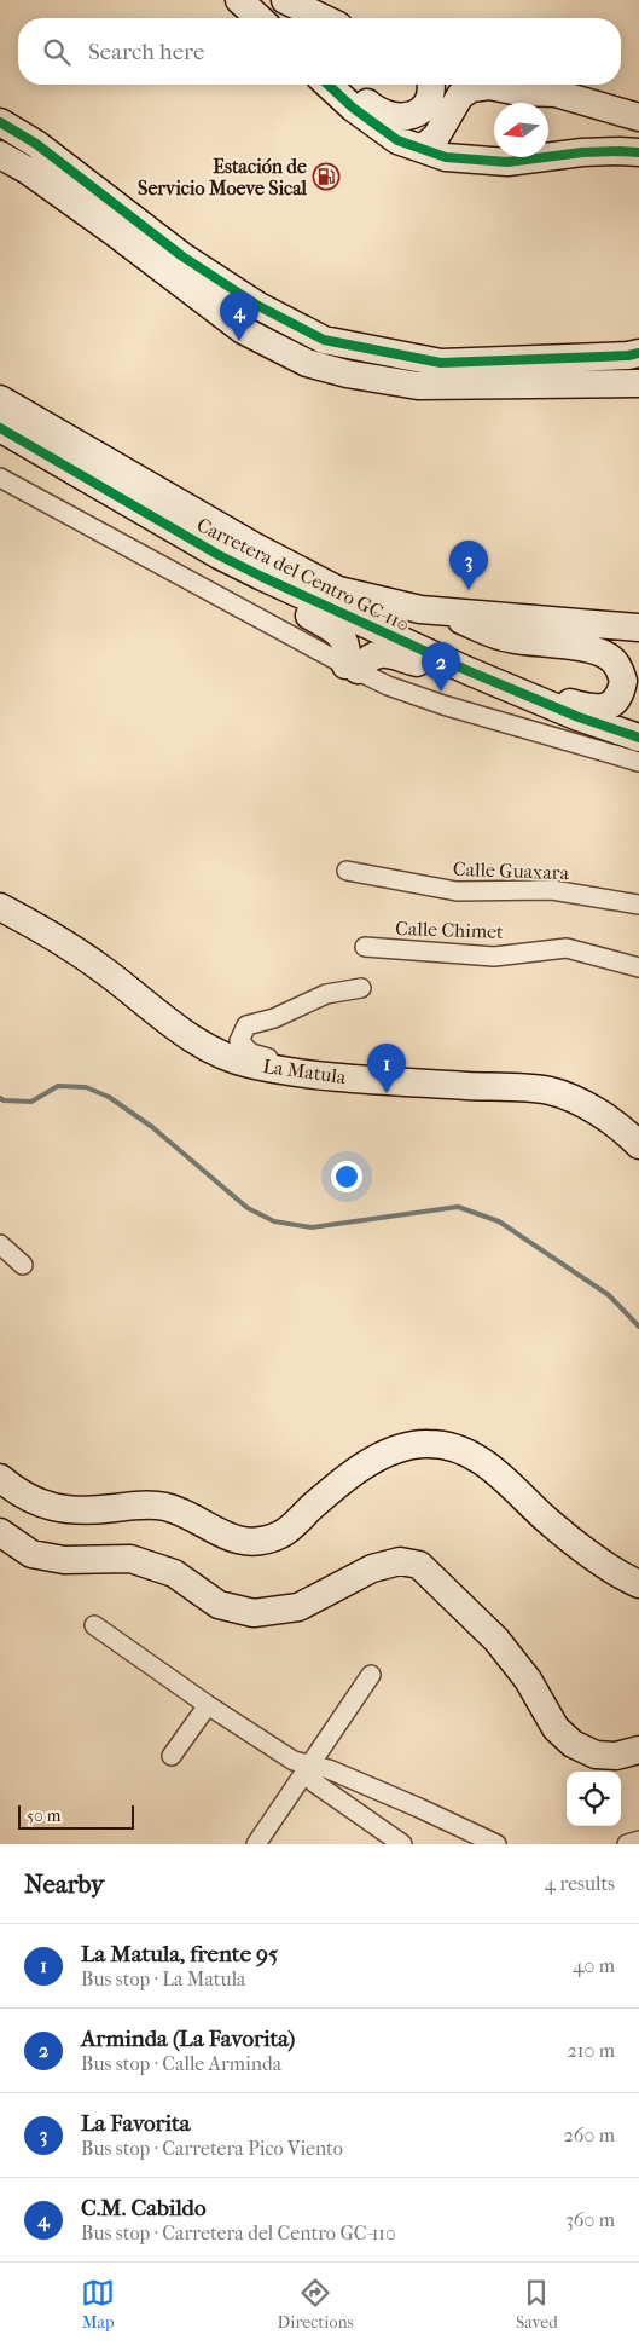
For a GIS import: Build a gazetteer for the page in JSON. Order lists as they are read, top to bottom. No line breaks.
{"streets":{"main road":["Carretera del Centro GC-110","La Matula"],"street":["Calle Guaxara","Calle Chimet"]},"places":{"fuel station":["Estación de Servicio Moeve Sical"]},"scale_bar":"50 m","north":"left","page":{"search":"Search here","pins":["4","3","2","1"],"scale":"50 m","heading":["Nearby","4 results"],"list":[{"mark":"1","name":"La Matula, frente 95","note":"Bus stop · La Matula","value":"40 m"},{"mark":"2","name":"Arminda (La Favorita)","note":"Bus stop · Calle Arminda","value":"210 m"},{"mark":"3","name":"La Favorita","note":"Bus stop · Carretera Pico Viento","value":"260 m"},{"mark":"4","name":"C.M. Cabildo","note":"Bus stop · Carretera del Centro GC-110","value":"360 m"}],"nav":["Map","Directions","Saved"]}}
